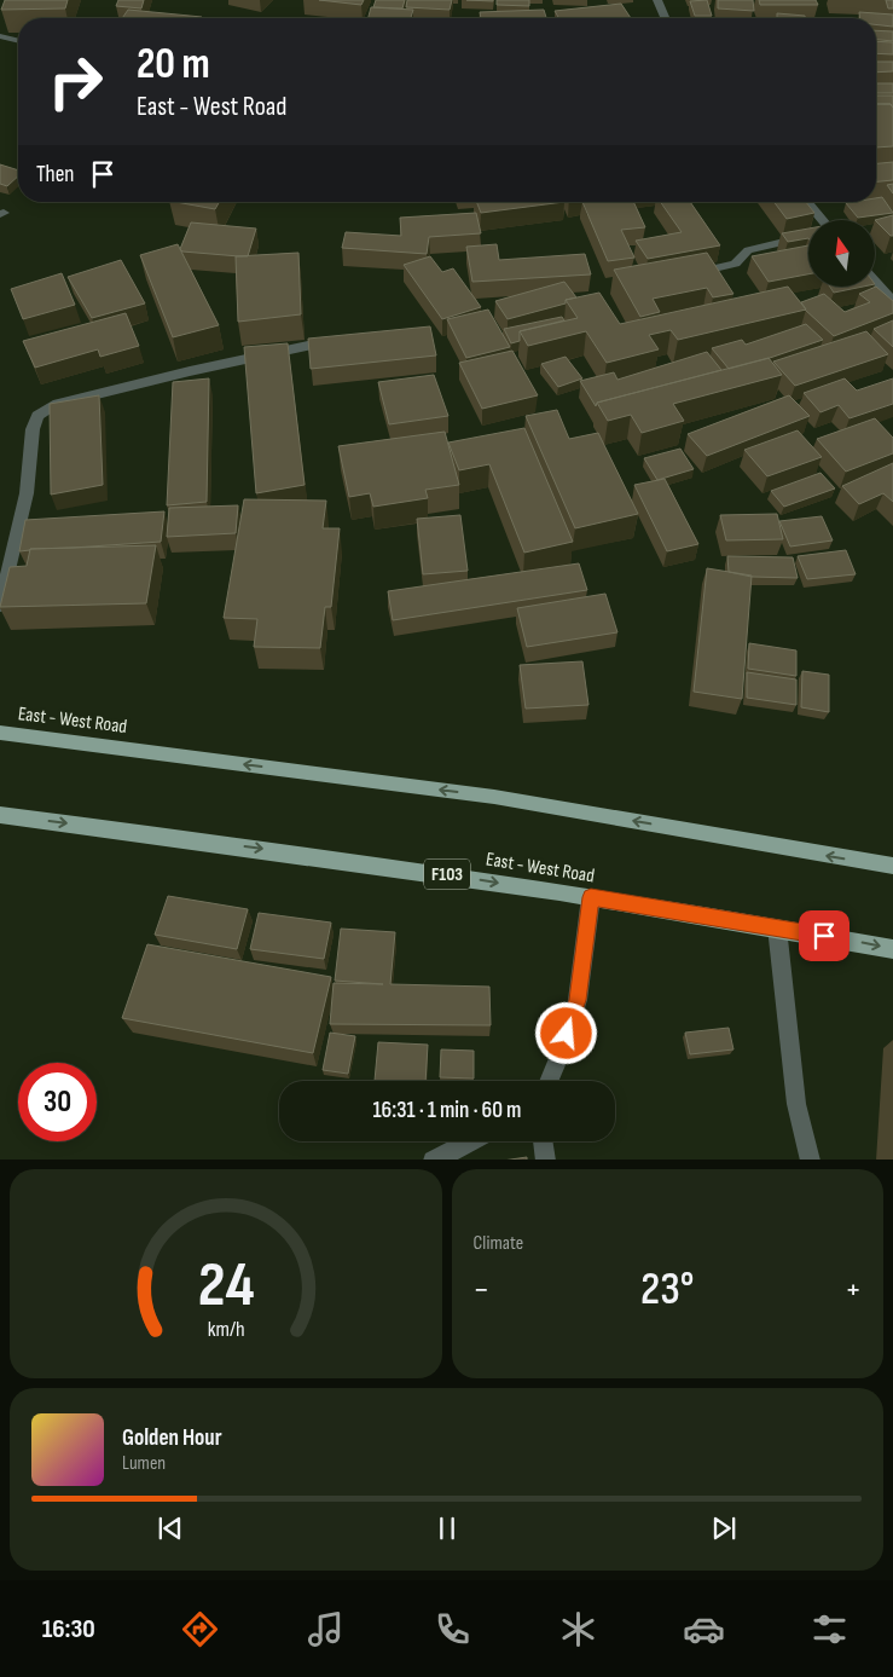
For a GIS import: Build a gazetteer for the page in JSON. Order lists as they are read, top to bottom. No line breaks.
{"streets":{"main road":["East - West Road","F103"]},"north":"top","page":{"turn":["20 m","East - West Road"],"then":"Then","limit":"30","trip":"16:31 · 1 min · 60 m","tile":"Climate","heat":["−","23°","+"],"song":["Golden Hour","Lumen"],"tabs":"16:30","gauge":["24","km/h"]}}
